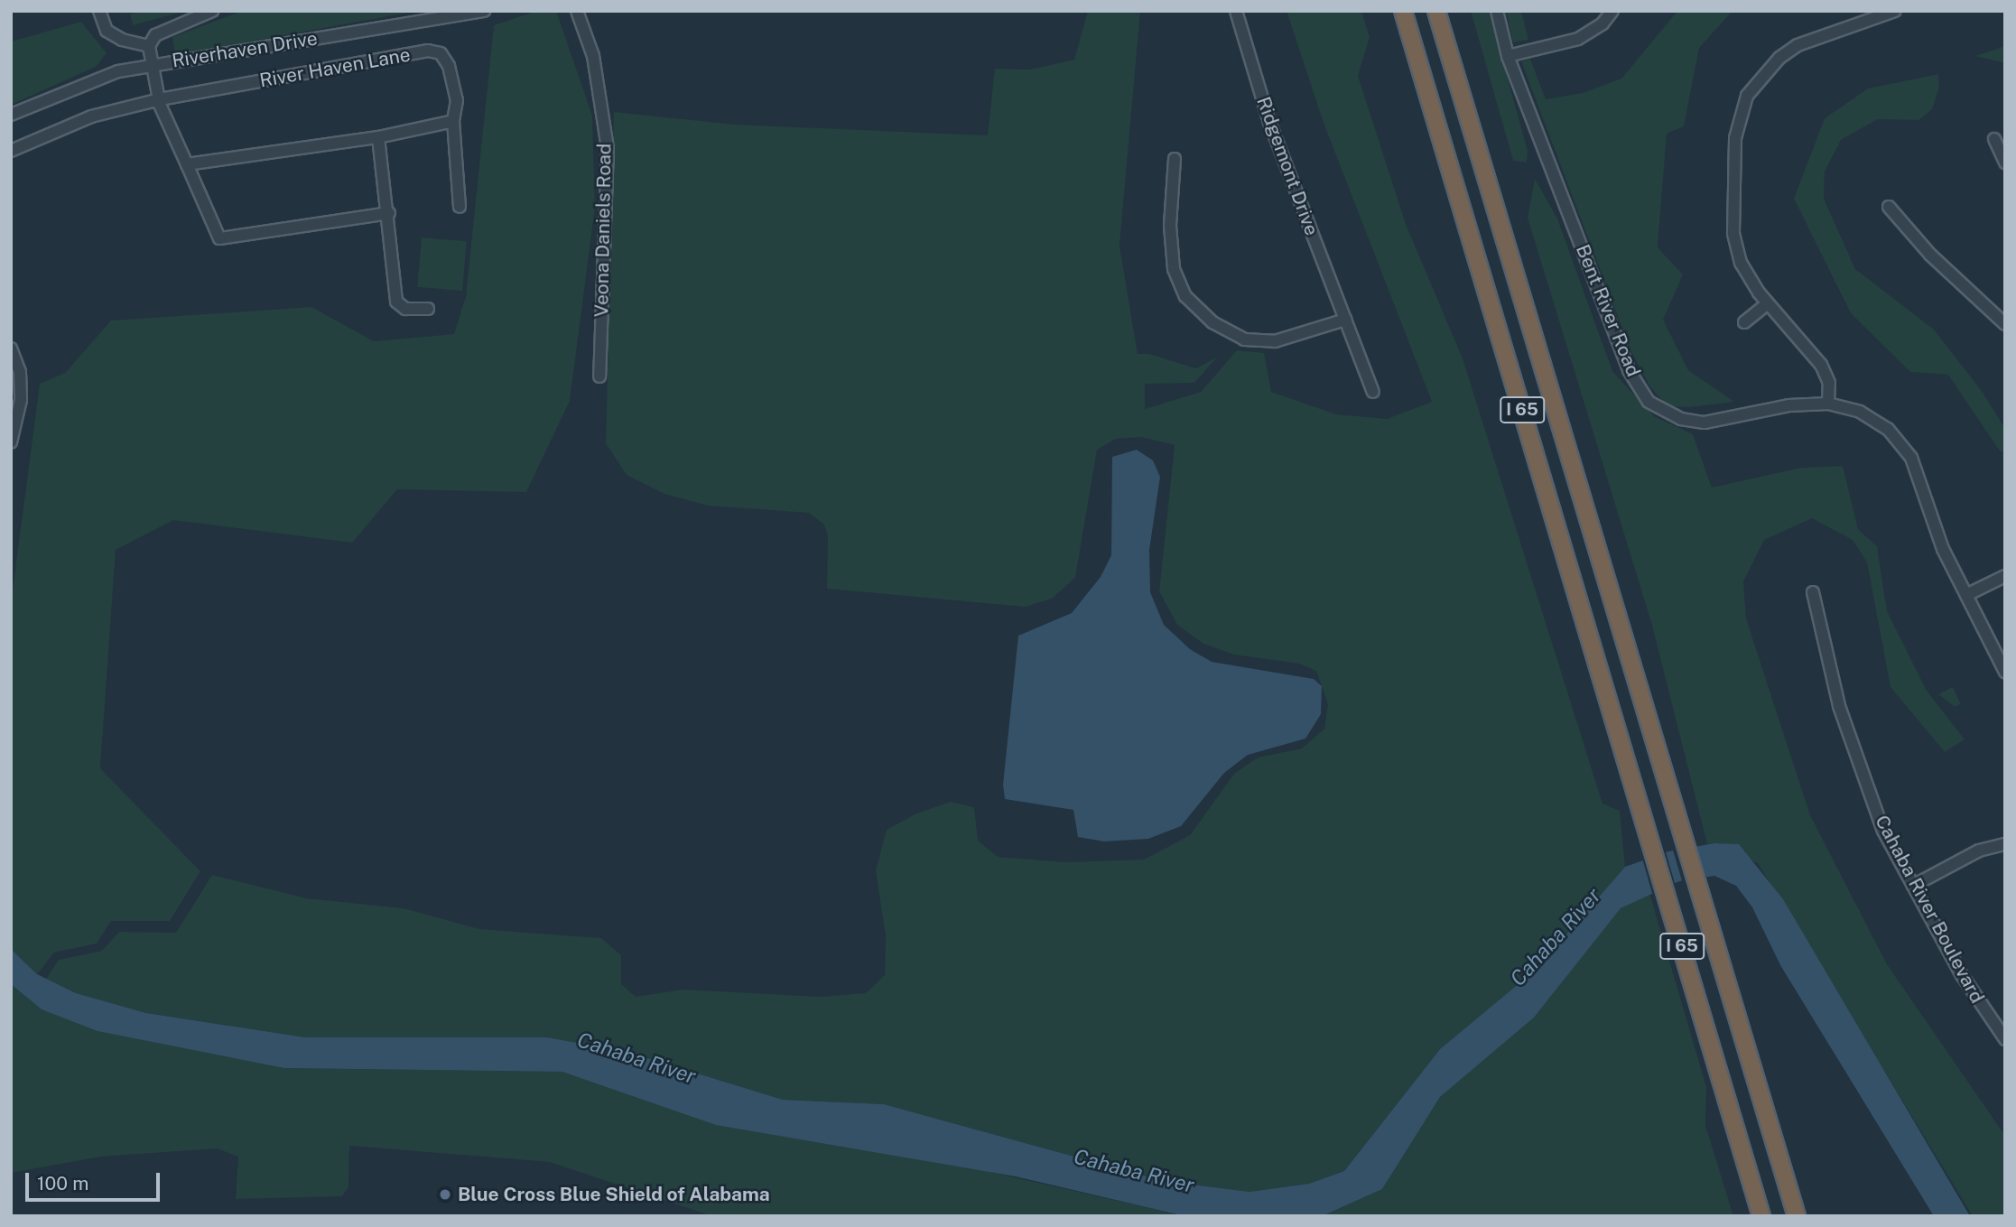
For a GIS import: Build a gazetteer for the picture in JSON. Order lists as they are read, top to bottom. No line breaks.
{"streets":{"highway":["I 65"],"street":["Riverhaven Drive","River Haven Lane","Ridgemont Drive","Veona Daniels Road","Bent River Road","Cahaba River Boulevard"]},"water":["Cahaba River"],"places":["Blue Cross Blue Shield of Alabama"],"scale_bar":"100 m"}
